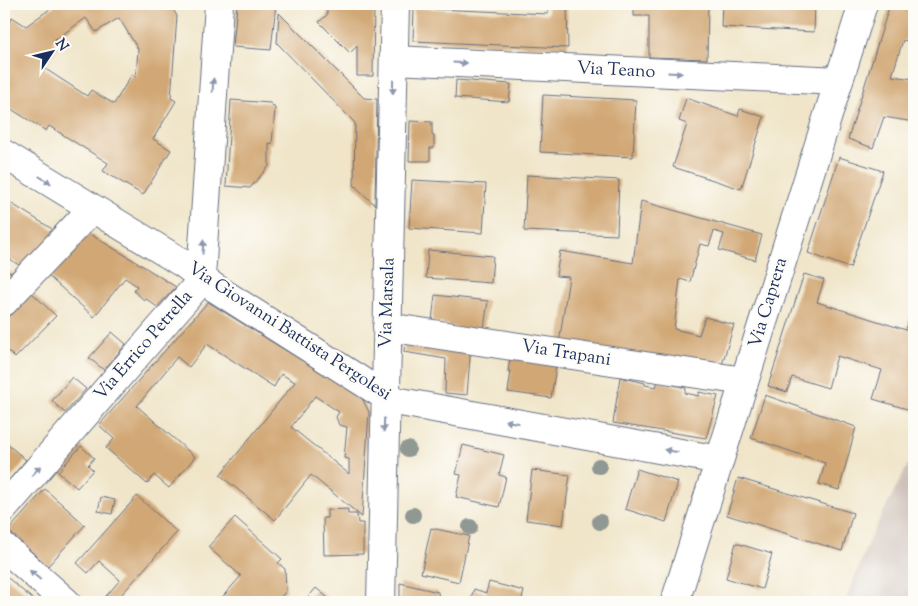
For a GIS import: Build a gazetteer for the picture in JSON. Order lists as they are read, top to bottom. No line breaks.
{"streets":{"street":["Via Teano","Via Marsala","Via Caprera","Via Giovanni Battista Pergolesi","Via Errico Petrella","Via Trapani"]},"crossings":[["Via Teano","Via Marsala"],["Via Teano","Via Caprera"],["Via Marsala","Via Giovanni Battista Pergolesi"],["Via Marsala","Via Trapani"],["Via Caprera","Via Giovanni Battista Pergolesi"],["Via Caprera","Via Trapani"],["Via Giovanni Battista Pergolesi","Via Errico Petrella"]],"one_way":["Via Teano","Via Marsala","Via Errico Petrella"],"north":"top right"}
